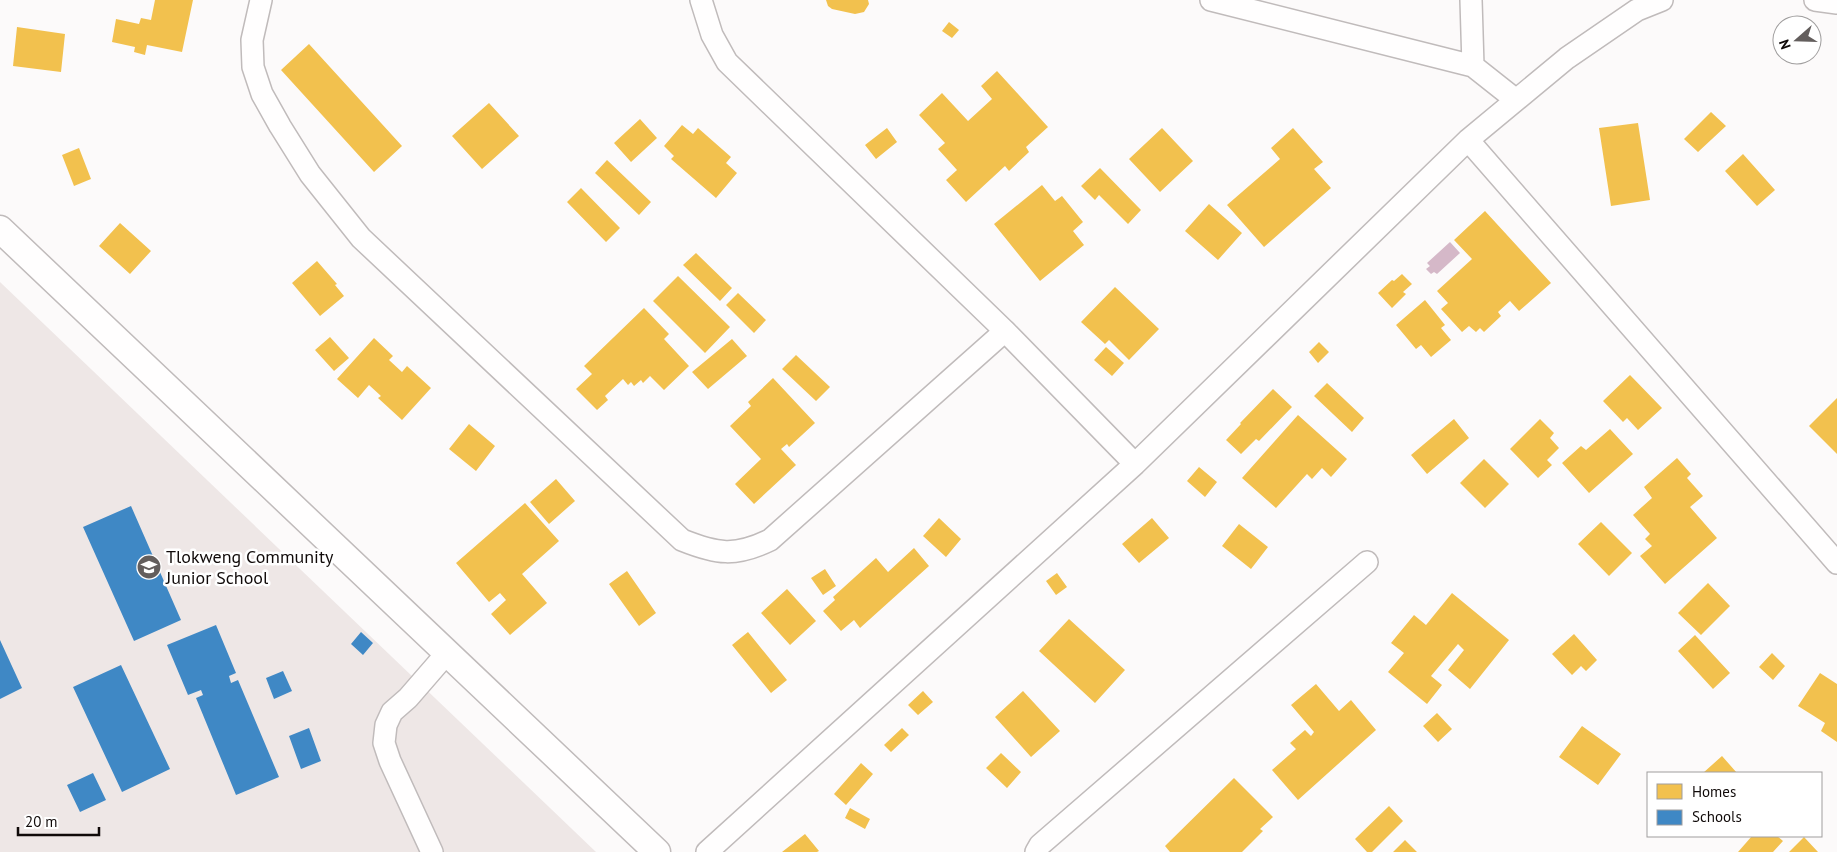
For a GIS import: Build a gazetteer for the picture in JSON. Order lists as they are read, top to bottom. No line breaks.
{"places":{"school or university":["Tlokweng Community Junior School"]},"legend":["Homes","Schools"],"scale_bar":"20 m","north":"left"}
